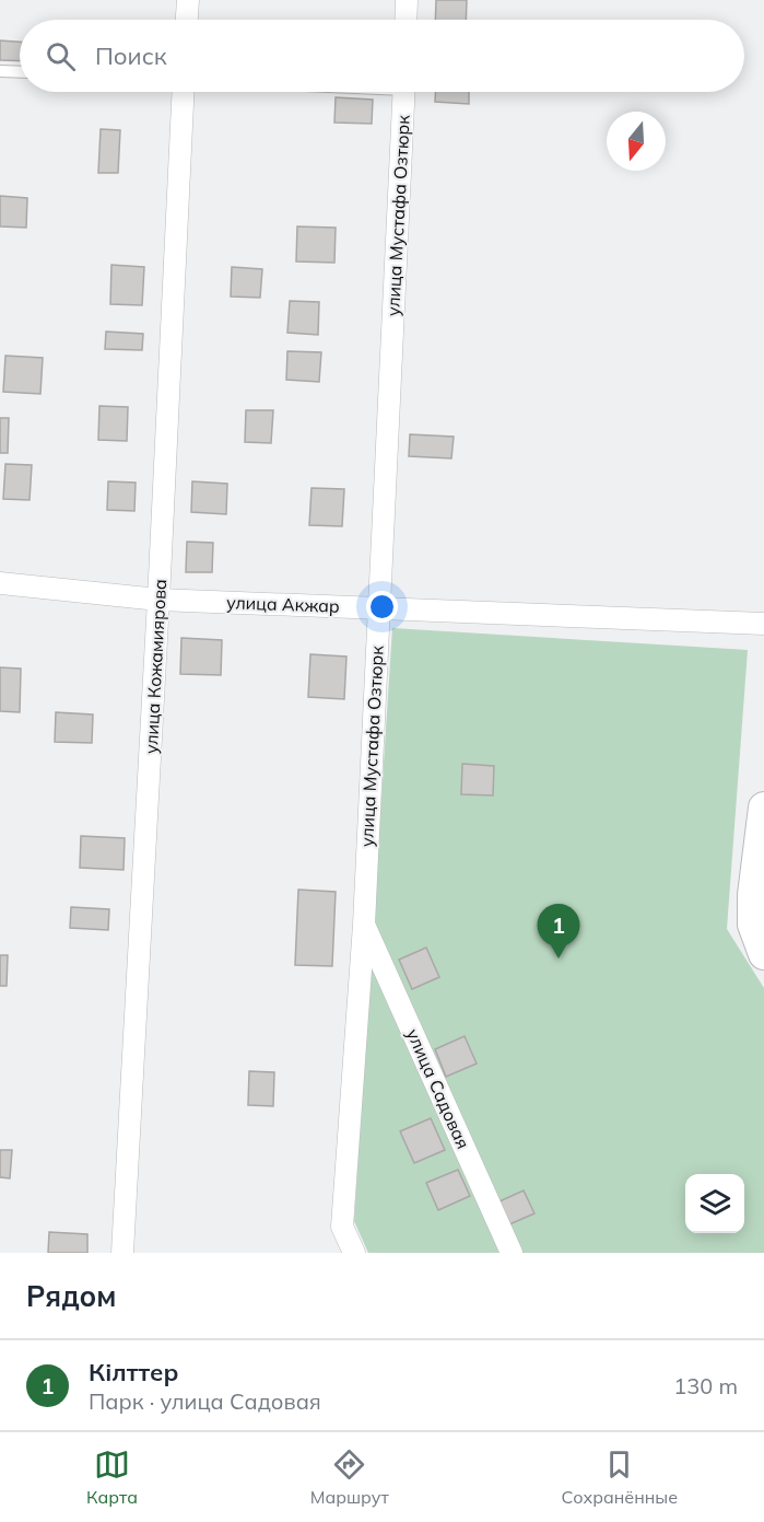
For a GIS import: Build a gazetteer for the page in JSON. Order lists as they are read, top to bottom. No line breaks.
{"streets":{"street":["улица Мустафа Озтюрк","улица Акжар","улица Кожамиярова","улица Садовая"]},"crossings":[["улица Мустафа Озтюрк","улица Акжар"],["улица Мустафа Озтюрк","улица Садовая"],["улица Акжар","улица Кожамиярова"]],"north":"bottom","page":{"search":"Поиск","pins":"1","heading":"Рядом","list":[{"mark":"1","name":"Кілттер","note":"Парк · улица Садовая","value":"130 m"}],"nav":["Карта","Маршрут","Сохранённые"]}}
